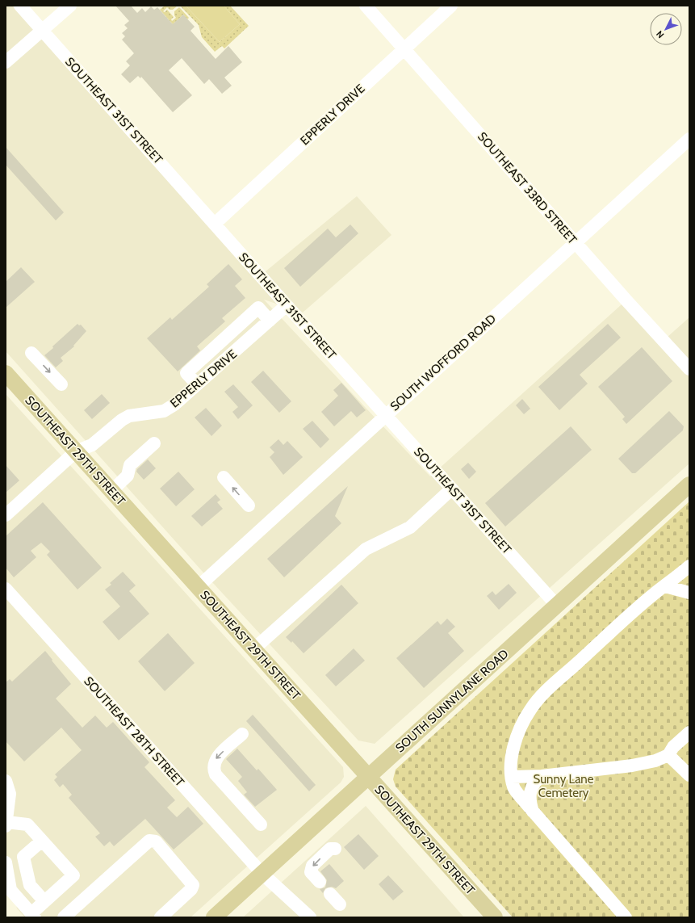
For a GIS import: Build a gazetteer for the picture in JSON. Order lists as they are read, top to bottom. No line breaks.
{"streets":{"main road":["SOUTHEAST 29TH STREET","SOUTH SUNNYLANE ROAD"],"street":["SOUTHEAST 31ST STREET","EPPERLY DRIVE","SOUTHEAST 33RD STREET","SOUTH WOFFORD ROAD","SOUTHEAST 28TH STREET"]},"crossings":[["SOUTHEAST 31ST STREET","EPPERLY DRIVE"],["SOUTHEAST 31ST STREET","SOUTH WOFFORD ROAD"],["SOUTHEAST 31ST STREET","SOUTH SUNNYLANE ROAD"],["EPPERLY DRIVE","SOUTHEAST 33RD STREET"],["EPPERLY DRIVE","SOUTHEAST 29TH STREET"],["SOUTHEAST 33RD STREET","SOUTH WOFFORD ROAD"],["SOUTH WOFFORD ROAD","SOUTHEAST 29TH STREET"],["SOUTHEAST 29TH STREET","SOUTH SUNNYLANE ROAD"],["SOUTH SUNNYLANE ROAD","SOUTHEAST 28TH STREET"]],"parks":["Sunny Lane Cemetery"],"north":"bottom left"}
